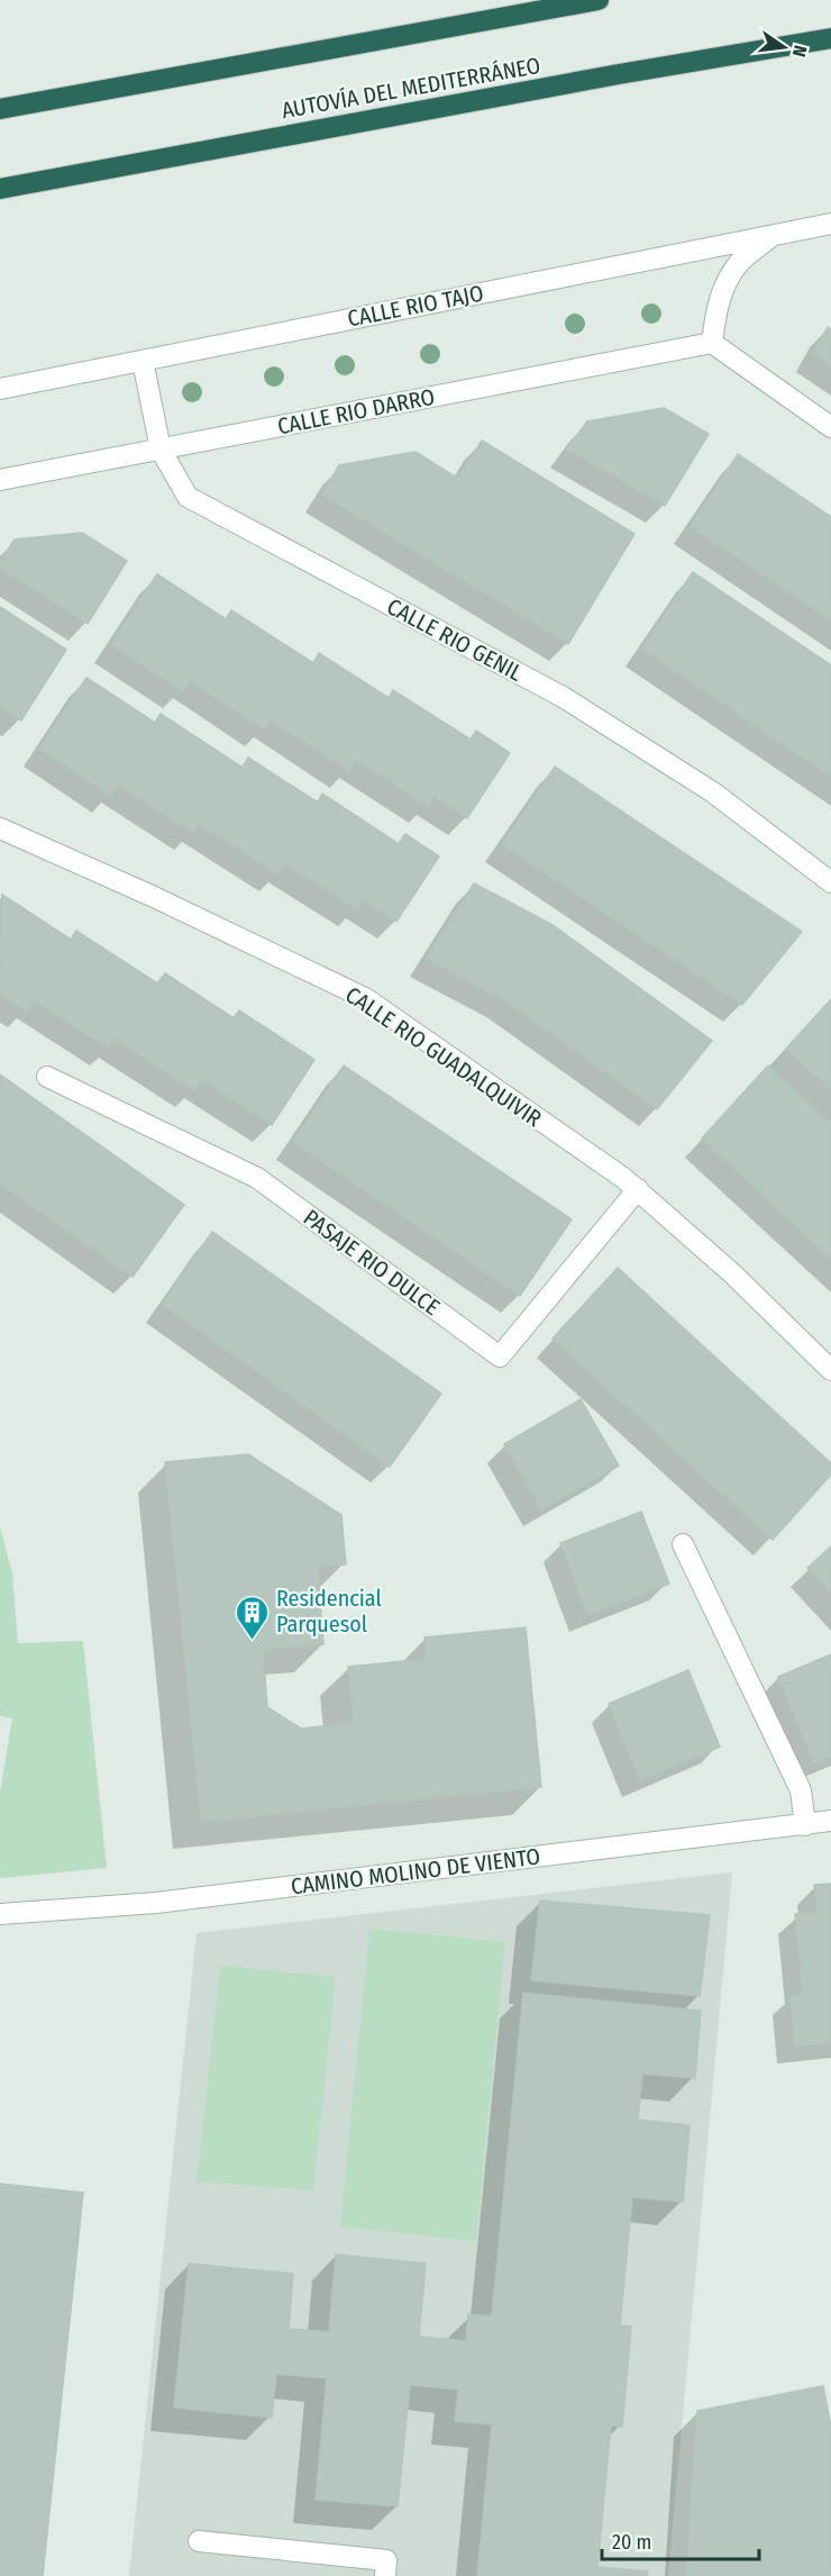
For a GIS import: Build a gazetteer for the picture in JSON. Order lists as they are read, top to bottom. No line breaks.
{"streets":{"highway":["AUTOVÍA DEL MEDITERRÁNEO"],"street":["CALLE RIO TAJO","CALLE RIO DARRO","CALLE RIO GENIL","CALLE RIO GUADALQUIVIR","PASAJE RIO DULCE","CAMINO MOLINO DE VIENTO"]},"crossings":[["CALLE RIO TAJO","CALLE RIO GENIL"],["CALLE RIO DARRO","CALLE RIO GENIL"],["CALLE RIO GUADALQUIVIR","PASAJE RIO DULCE"]],"places":{"building":["Residencial Parquesol"]},"scale_bar":"20 m","north":"right"}
